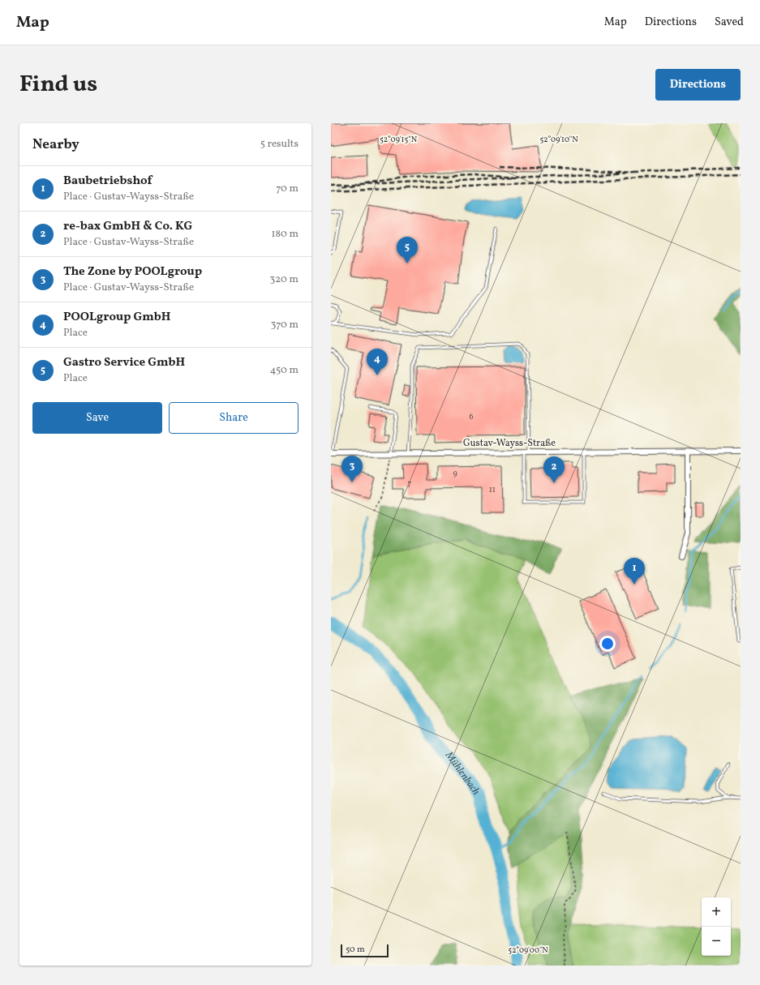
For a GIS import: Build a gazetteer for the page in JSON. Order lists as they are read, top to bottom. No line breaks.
{"streets":{"street":["Gustav-Wayss-Straße"]},"water":["Mühlenbach"],"house_numbers":["6","9","7","11"],"scale_bar":"50 m","page":{"header":"Map","nav":["Map","Directions","Saved"],"title":"Find us","buttons":["Directions",["Save","Share"]],"heading":["Nearby","5 results"],"list":[{"mark":"1","name":"Baubetriebshof","note":"Place · Gustav-Wayss-Straße","value":"70 m"},{"mark":"2","name":"re-bax GmbH & Co. KG","note":"Place · Gustav-Wayss-Straße","value":"180 m"},{"mark":"3","name":"The Zone by POOLgroup","note":"Place · Gustav-Wayss-Straße","value":"320 m"},{"mark":"4","name":"POOLgroup GmbH","note":"Place","value":"370 m"},{"mark":"5","name":"Gastro Service GmbH","note":"Place","value":"450 m"}],"pins":["5","4","3","2","1"],"map_buttons":["+","−"],"scale":"50 m"},"coordinates":["52°09'15\"N","52°09'10\"N","52°09'00\"N"]}
